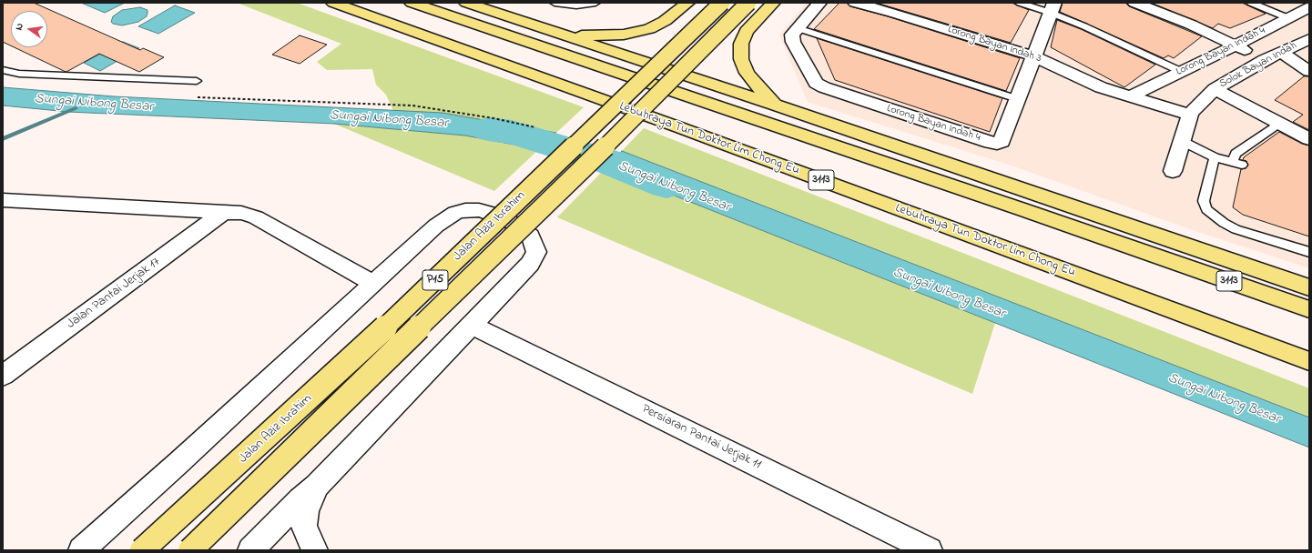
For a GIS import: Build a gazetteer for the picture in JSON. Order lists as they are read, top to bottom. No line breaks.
{"streets":{"main road":["Lebuhraya Tun Doktor Lim Chong Eu","3113","Jalan Aziz Ibrahim","P15"],"street":["Lorong Bayan Indah 3","Lorong Bayan Indah 4","Solok Bayan Indah","Jalan Pantai Jerjak 17","Persiaran Pantai Jerjak 11"]},"crossings":[["Lorong Bayan Indah 3","Lorong Bayan Indah 4"]],"water":["Sungai Nibong Besar"],"north":"left"}
